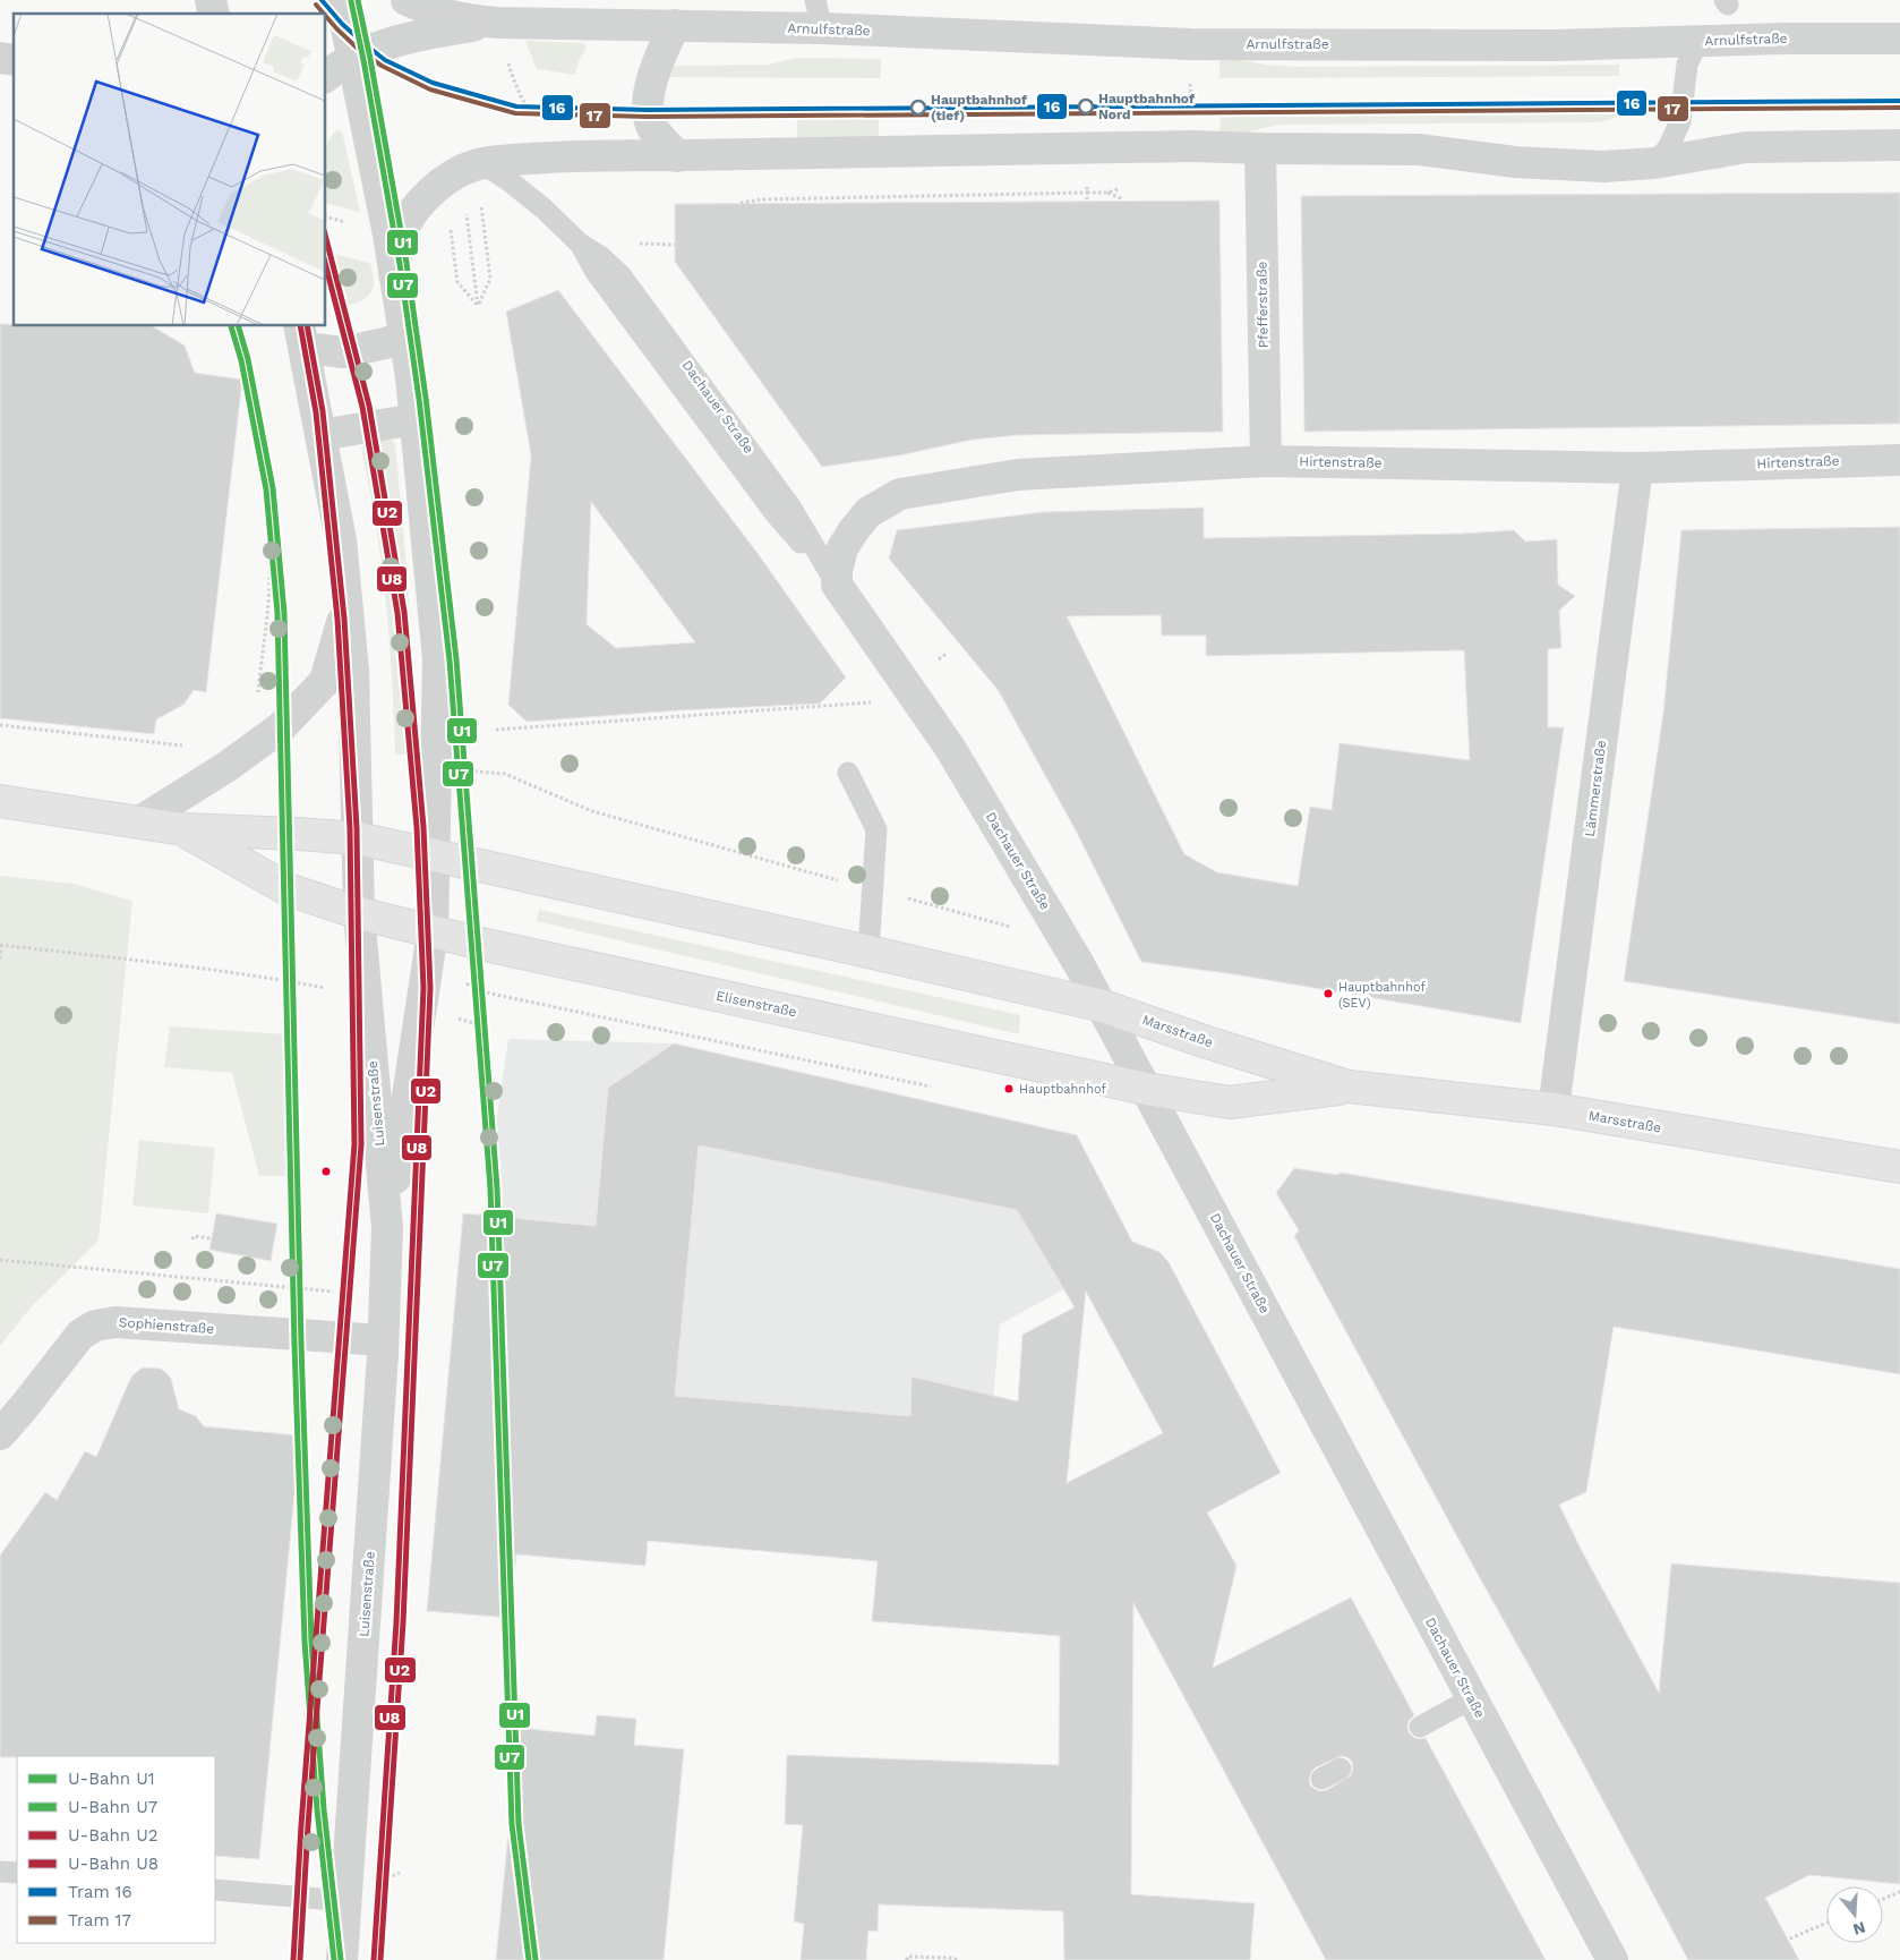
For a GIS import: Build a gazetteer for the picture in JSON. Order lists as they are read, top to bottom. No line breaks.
{"streets":{"main road":["Elisenstraße","Marsstraße"],"street":["Arnulfstraße","Pfefferstraße","Dachauer Straße","Hirtenstraße","Lämmerstraße","Luisenstraße","Sophienstraße"]},"crossings":[["Arnulfstraße","Luisenstraße"],["Pfefferstraße","Hirtenstraße"],["Dachauer Straße","Hirtenstraße"],["Dachauer Straße","Elisenstraße"],["Dachauer Straße","Marsstraße"],["Hirtenstraße","Lämmerstraße"],["Lämmerstraße","Marsstraße"],["Elisenstraße","Marsstraße"],["Elisenstraße","Luisenstraße"],["Luisenstraße","Sophienstraße"]],"places":["Hauptbahnhof Nord","Hauptbahnhof (tief)","Hauptbahnhof (SEV)","Hauptbahnhof"],"lines":["metro line U1","tram line 16","metro line U7","tram line 17","metro line U2","metro line U8"],"legend":["U-Bahn U1","U-Bahn U7","U-Bahn U2","U-Bahn U8","Tram 16","Tram 17"],"north":"bottom"}
